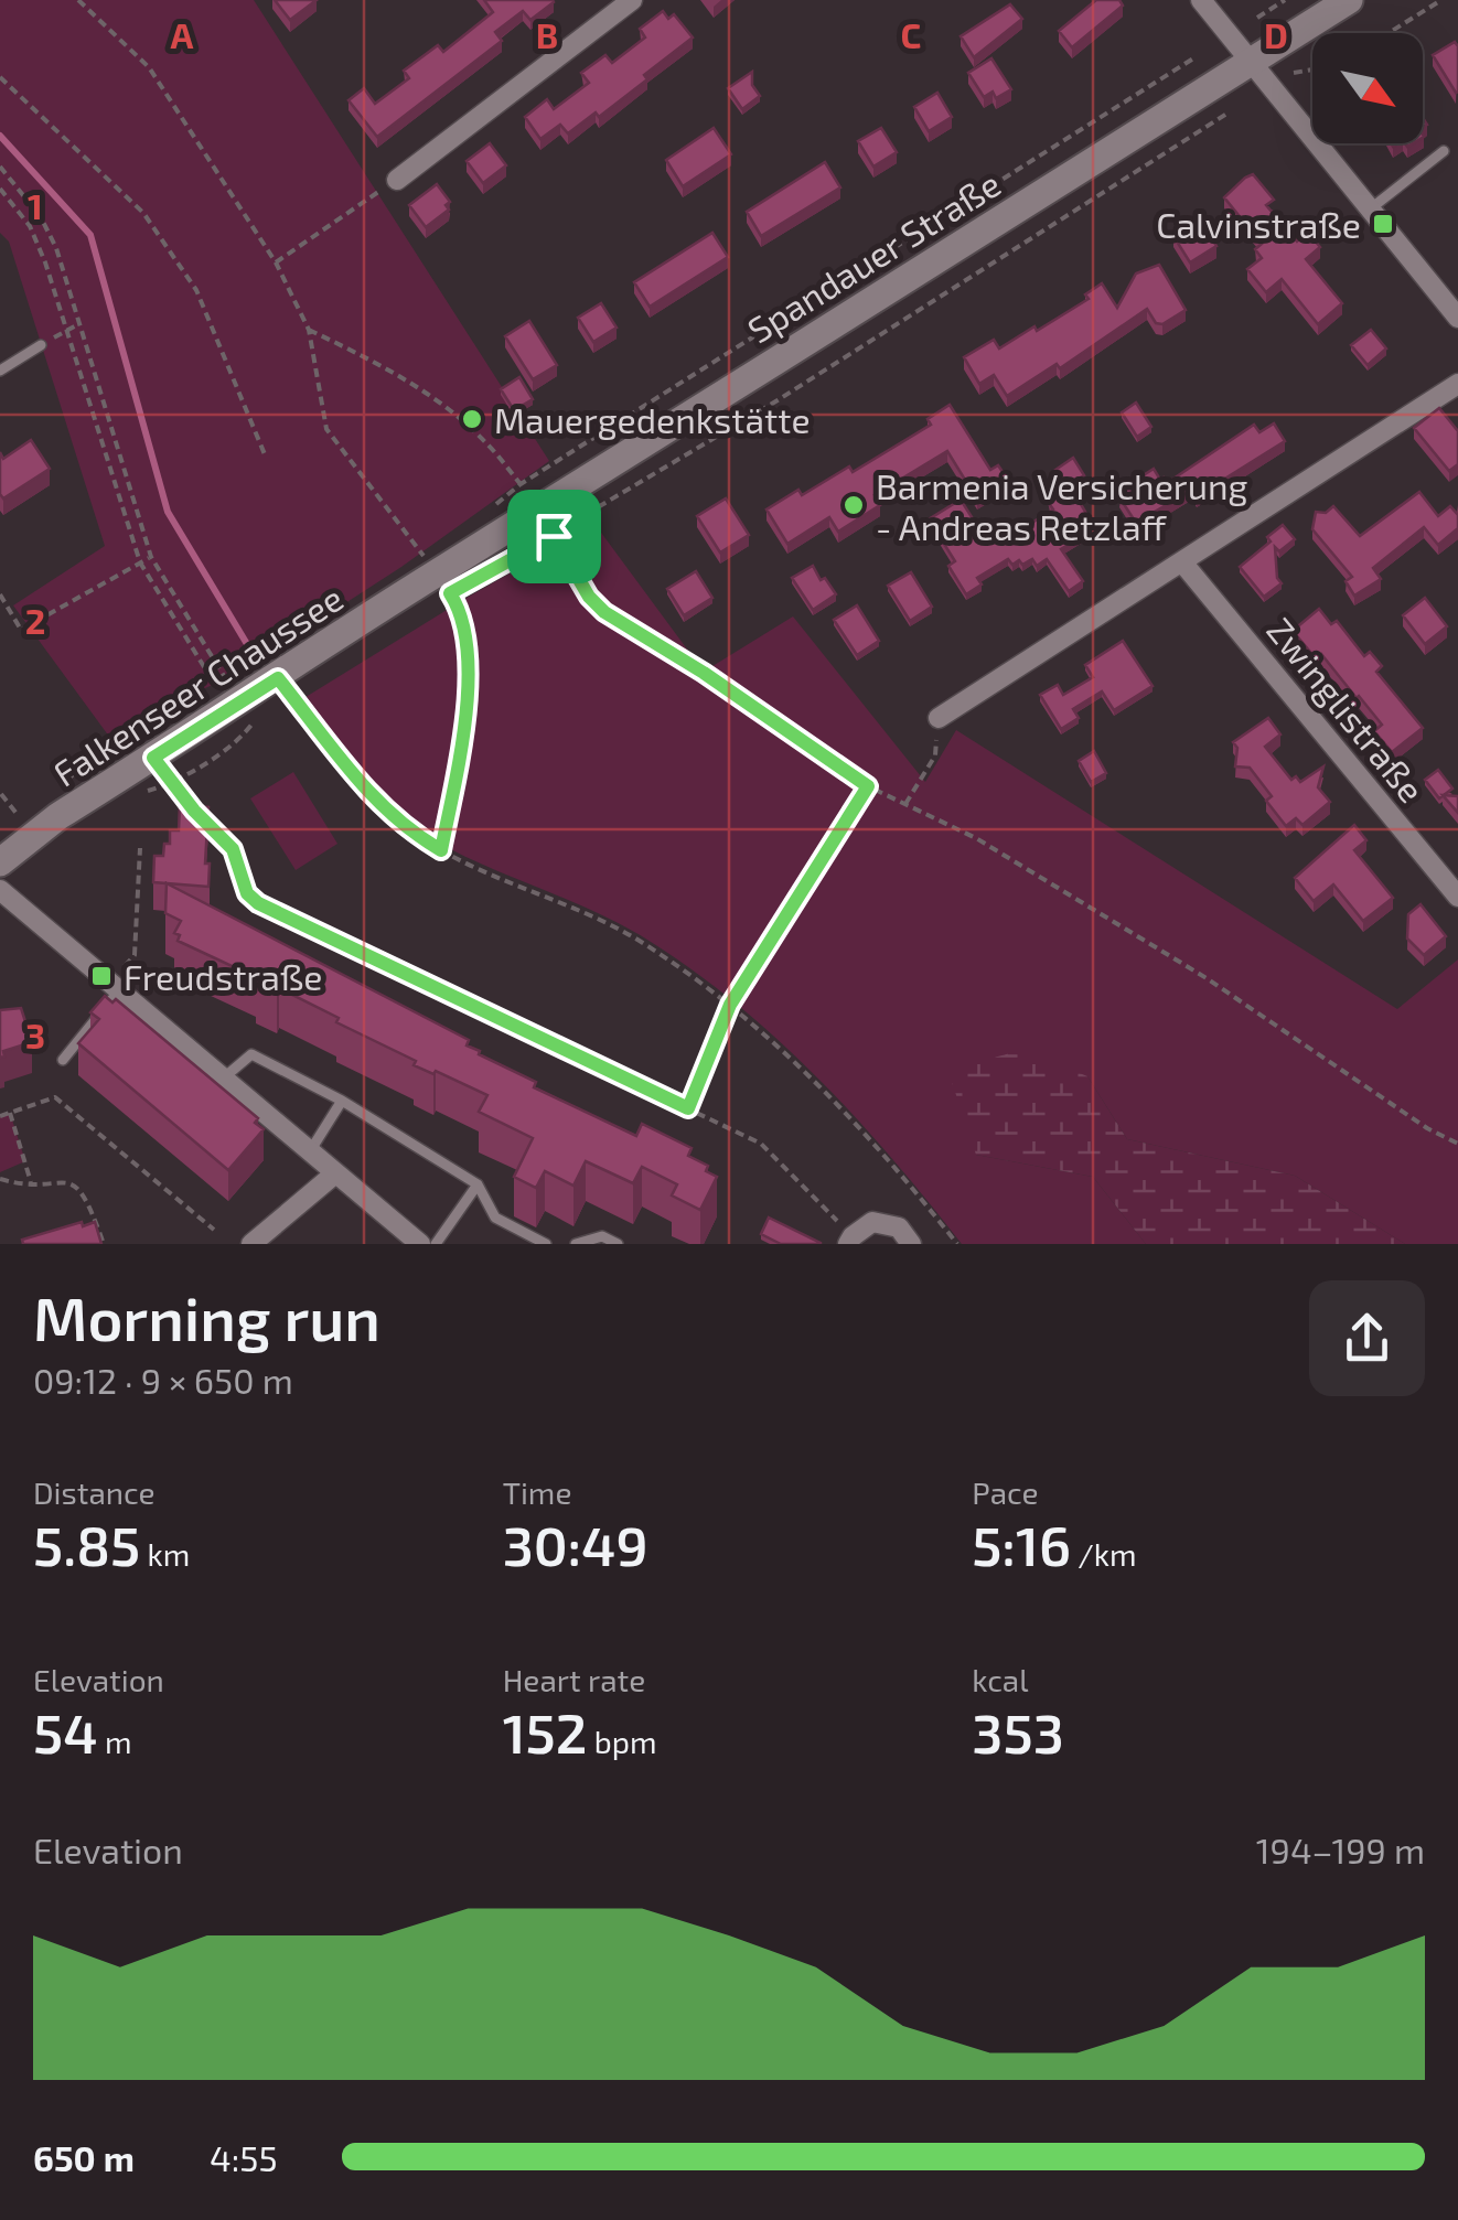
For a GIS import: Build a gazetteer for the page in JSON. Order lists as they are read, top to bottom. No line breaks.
{"streets":{"main road":["Spandauer Straße","Falkenseer Chaussee"],"street":["Zwinglistraße"]},"crossings":[["Spandauer Straße","Falkenseer Chaussee"]],"places":{"transit":["Calvinstraße","Freudstraße"],"other":["Mauergedenkstätte","Barmenia Versicherung - Andreas Retzlaff"]},"north":"bottom right","page":{"heading":["Morning run","09:12 · 9 × 650 m"],"stats":[["Distance","5.85 km"],["Time","30:49"],["Pace","5:16 /km"],["Elevation","54 m"],["Heart rate","152 bpm"],["kcal","353"]],"chart":["Elevation","194–199 m"],"list":[{"name":"650 m","note":"4:55"}]},"grid":{"columns":["A","B","C","D"],"rows":["1","2","3"]}}
